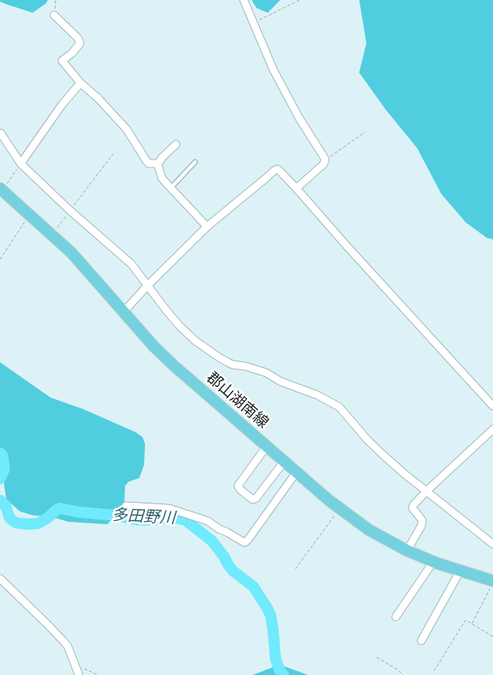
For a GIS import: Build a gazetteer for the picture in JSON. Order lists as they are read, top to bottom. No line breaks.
{"streets":{"main road":["郡山湖南線"]},"water":["多田野川"]}
